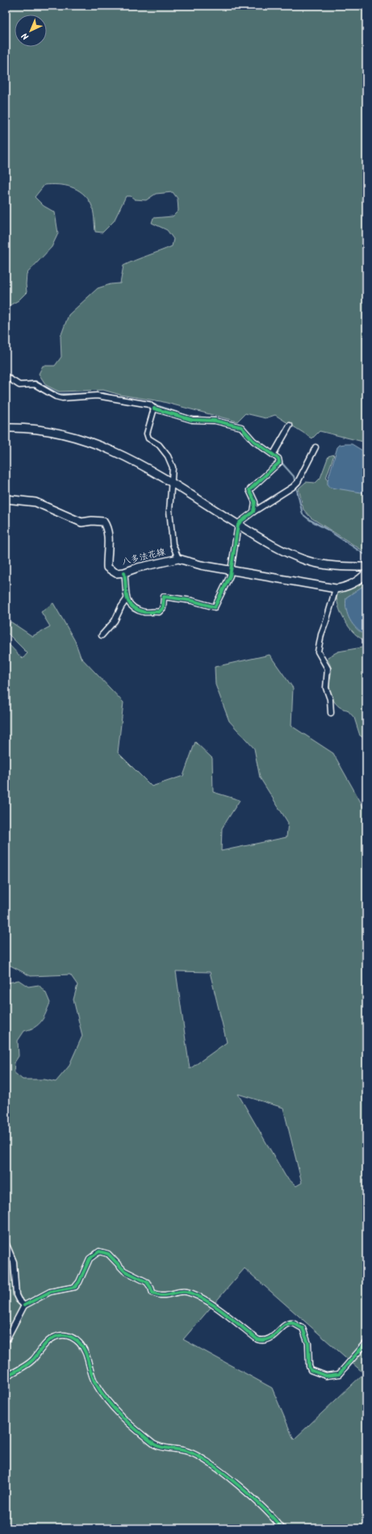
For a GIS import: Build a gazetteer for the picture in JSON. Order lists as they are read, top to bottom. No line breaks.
{"streets":{"main road":["八多法花線"]},"north":"bottom left"}
